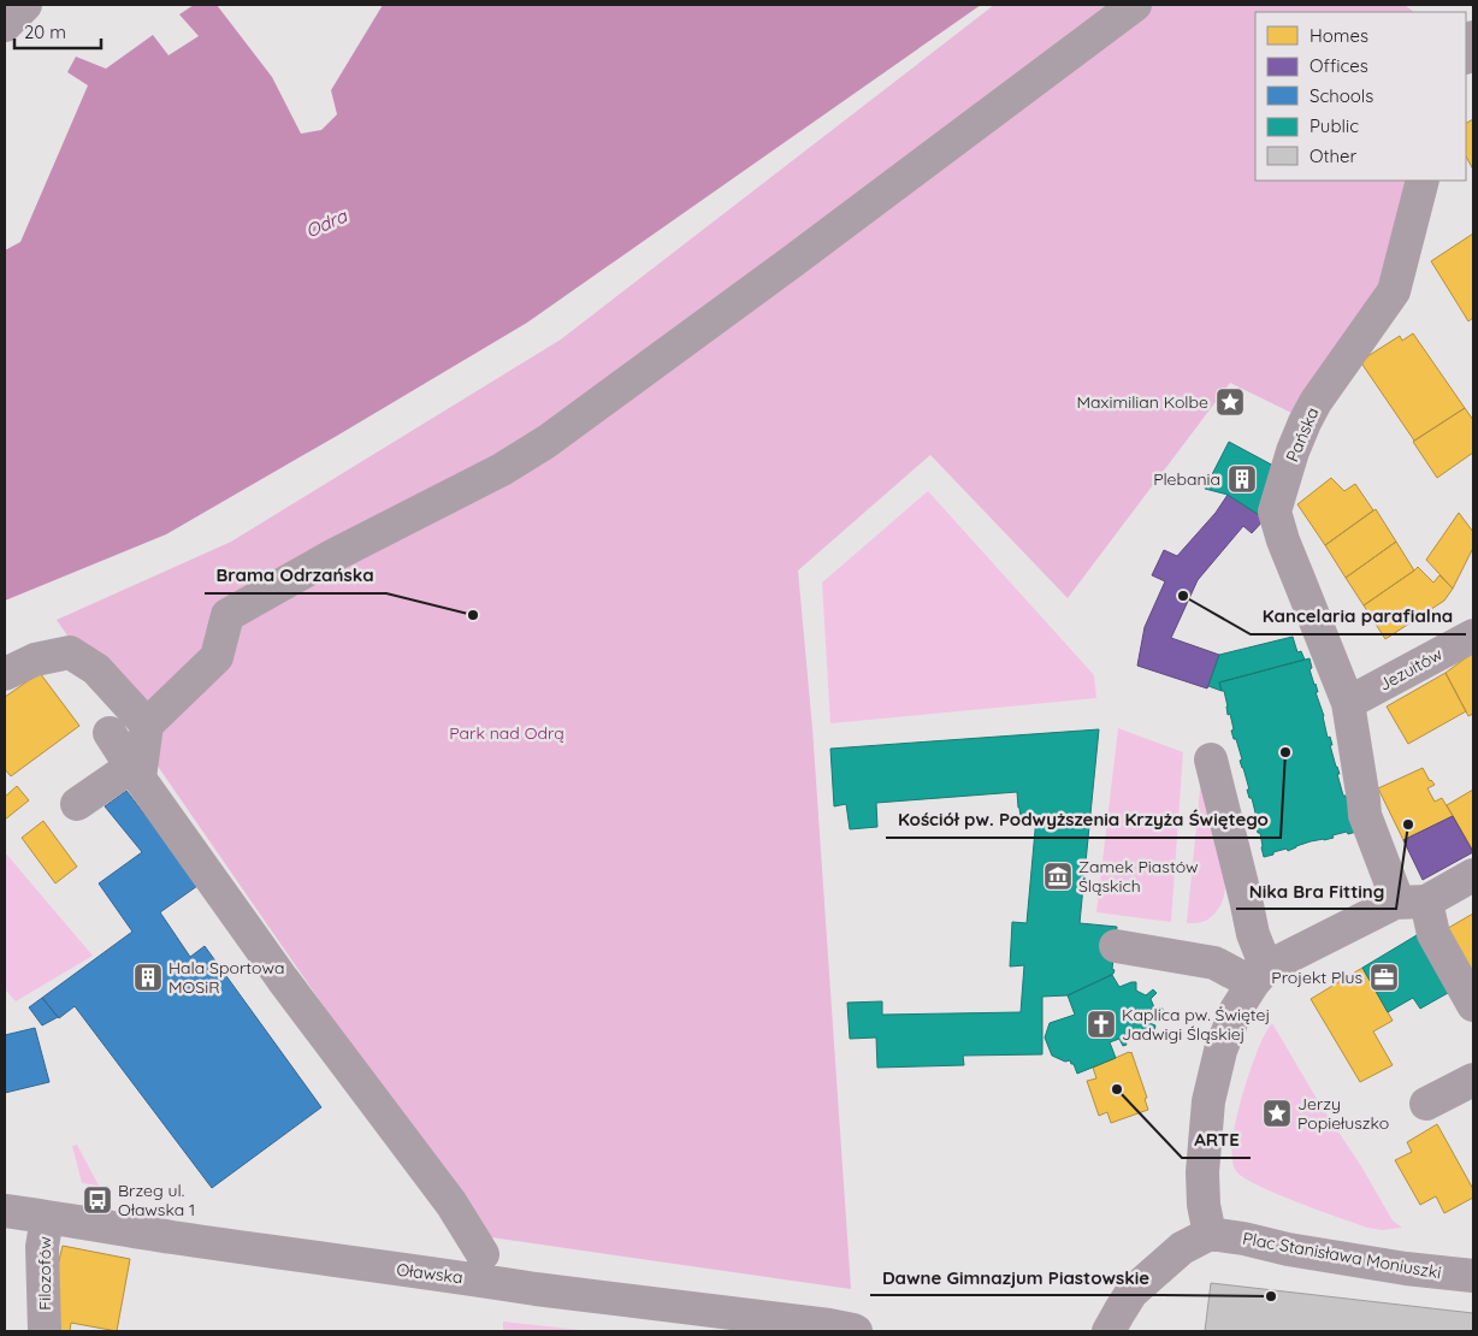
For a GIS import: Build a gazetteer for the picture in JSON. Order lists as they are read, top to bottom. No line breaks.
{"streets":{"street":["Pańska","Jezuitów","Plac Stanisława Moniuszki","Filozofów","Oławska"]},"crossings":[["Pańska","Jezuitów"],["Filozofów","Oławska"]],"water":["Odra"],"parks":["Park nad Odrą"],"places":{"place":["Maximilian Kolbe","Jerzy Popiełuszko"],"building":["Plebania","Hala Sportowa MOSiR"],"other":["Kancelaria parafialna","Brama Odrzańska","Kościół pw. Podwyższenia Krzyża Świętego","Nika Bra Fitting","ARTE","Dawne Gimnazjum Piastowskie"],"museum":["Zamek Piastów Śląskich"],"office":["Projekt Plus"],"church":["Kaplica pw. Świętej Jadwigi Śląskiej"],"bus stop":["Brzeg ul. Oławska 1"]},"legend":["Homes","Offices","Schools","Public","Other"],"scale_bar":"20 m"}
